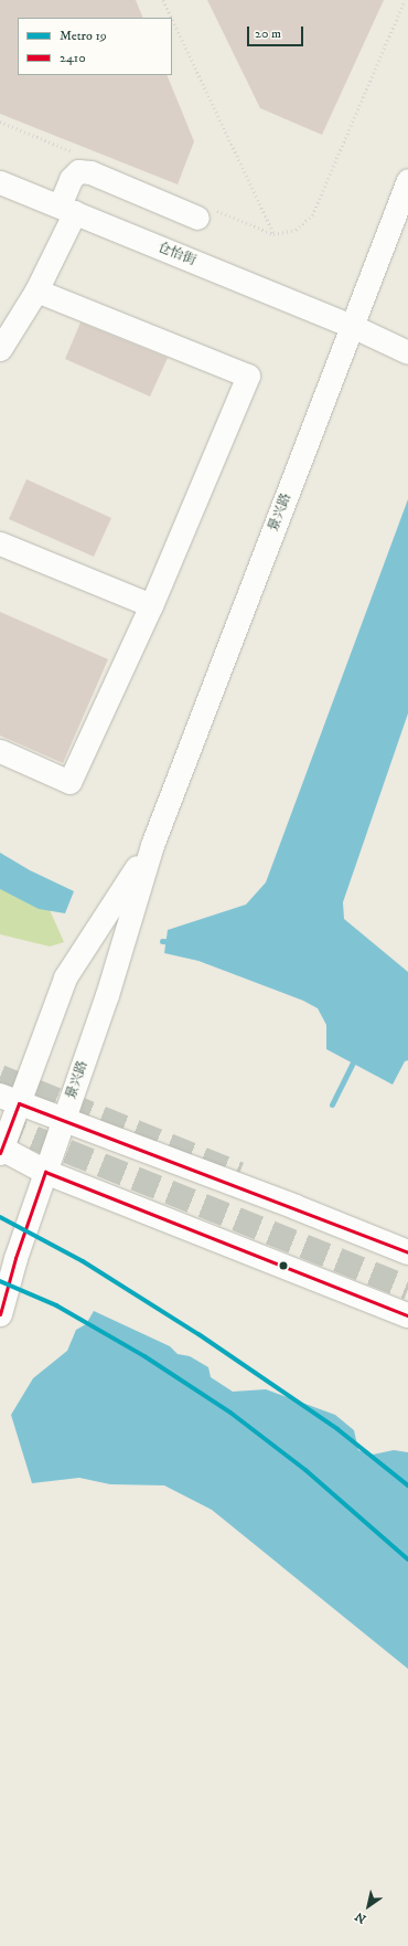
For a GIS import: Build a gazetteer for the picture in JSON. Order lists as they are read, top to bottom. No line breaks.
{"streets":{"street":["仓怡街","景兴路"]},"crossings":[["仓怡街","景兴路"]],"lines":["transit line 2410","metro line 19"],"legend":["Metro 19","2410"],"scale_bar":"20 m","north":"bottom left"}
